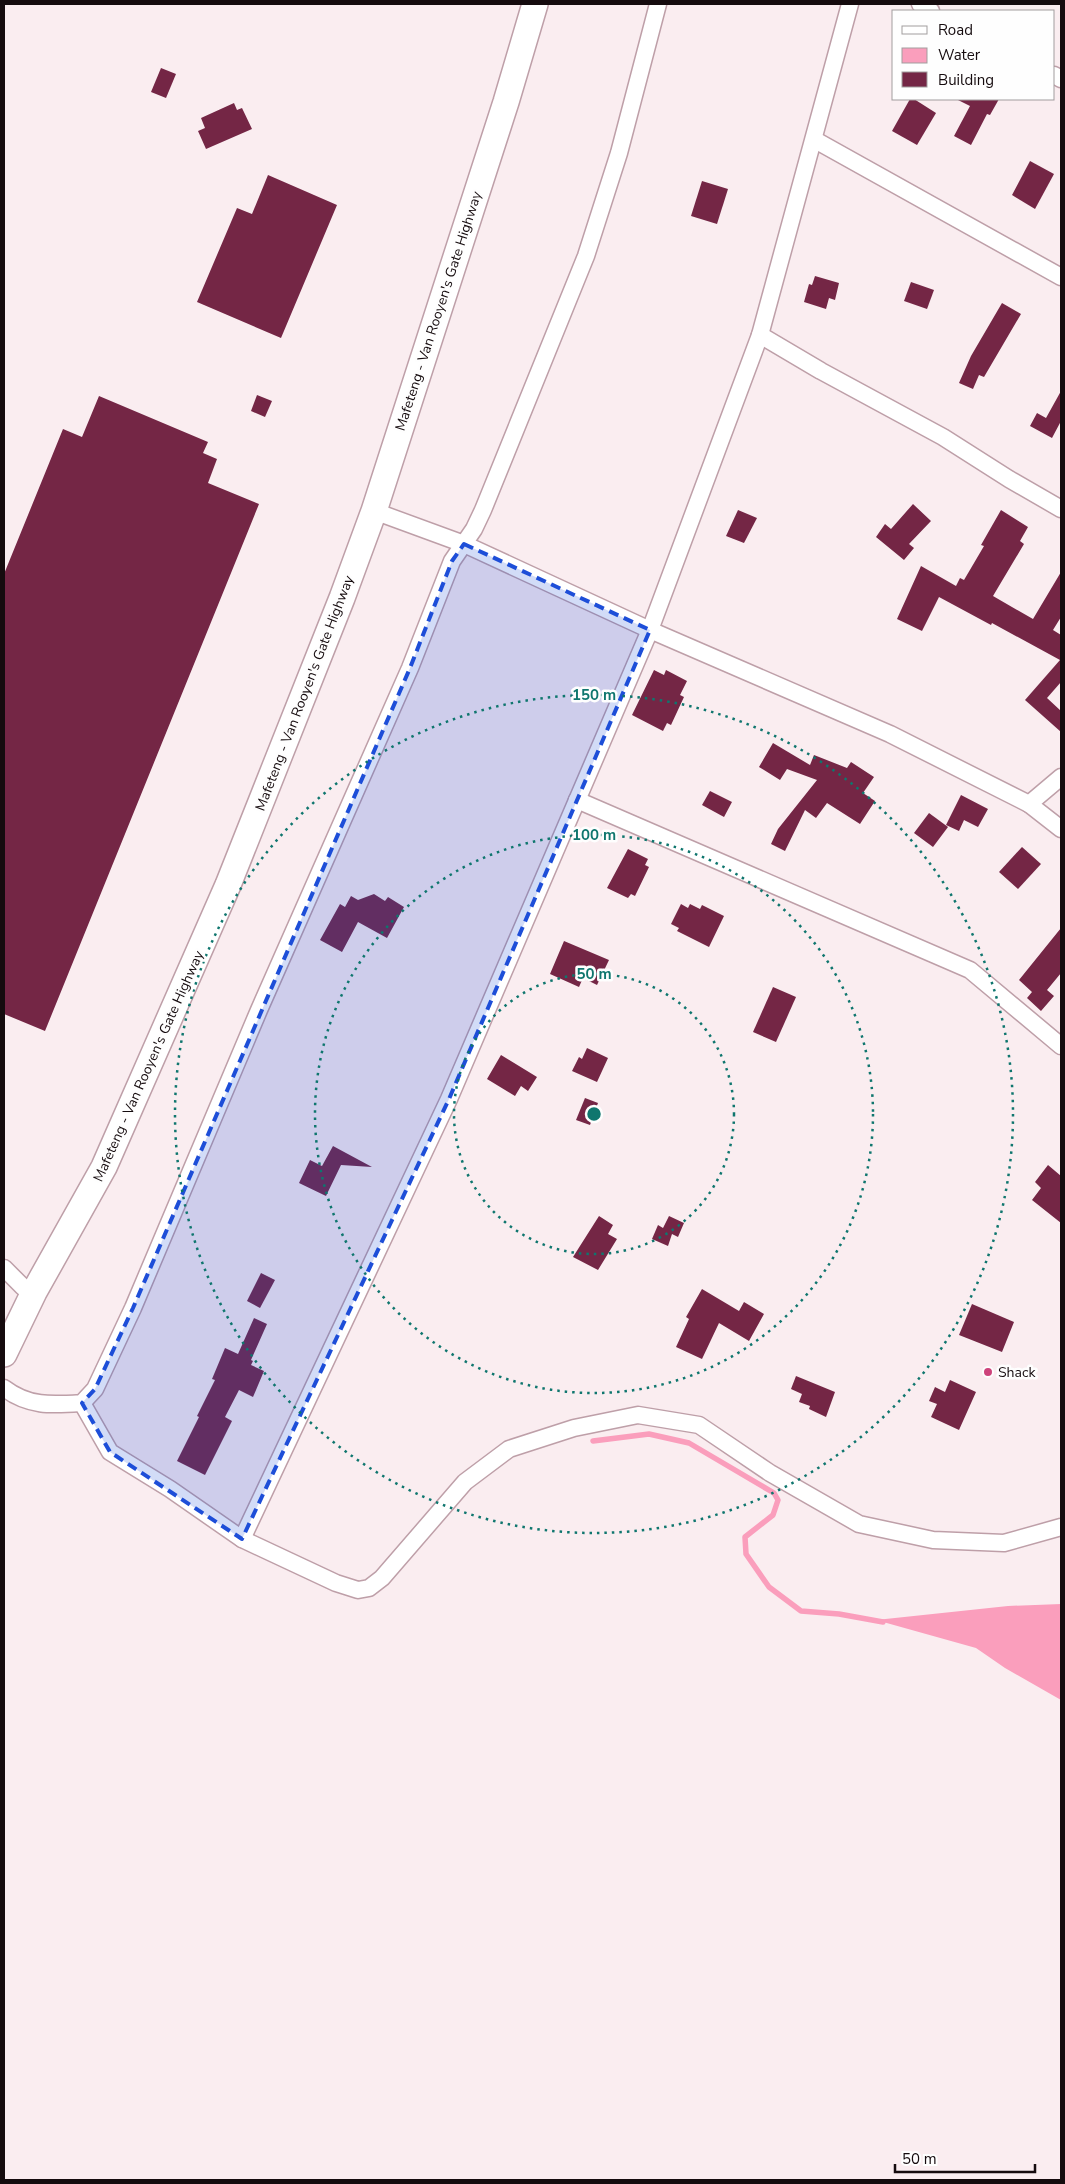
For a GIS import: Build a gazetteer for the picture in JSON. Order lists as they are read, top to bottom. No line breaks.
{"streets":{"main road":["Mafeteng - Van Rooyen's Gate Highway"]},"places":["Shack"],"legend":["Road","Water","Building"],"scale_bar":"50 m","rings":["150 m","100 m","50 m"]}
